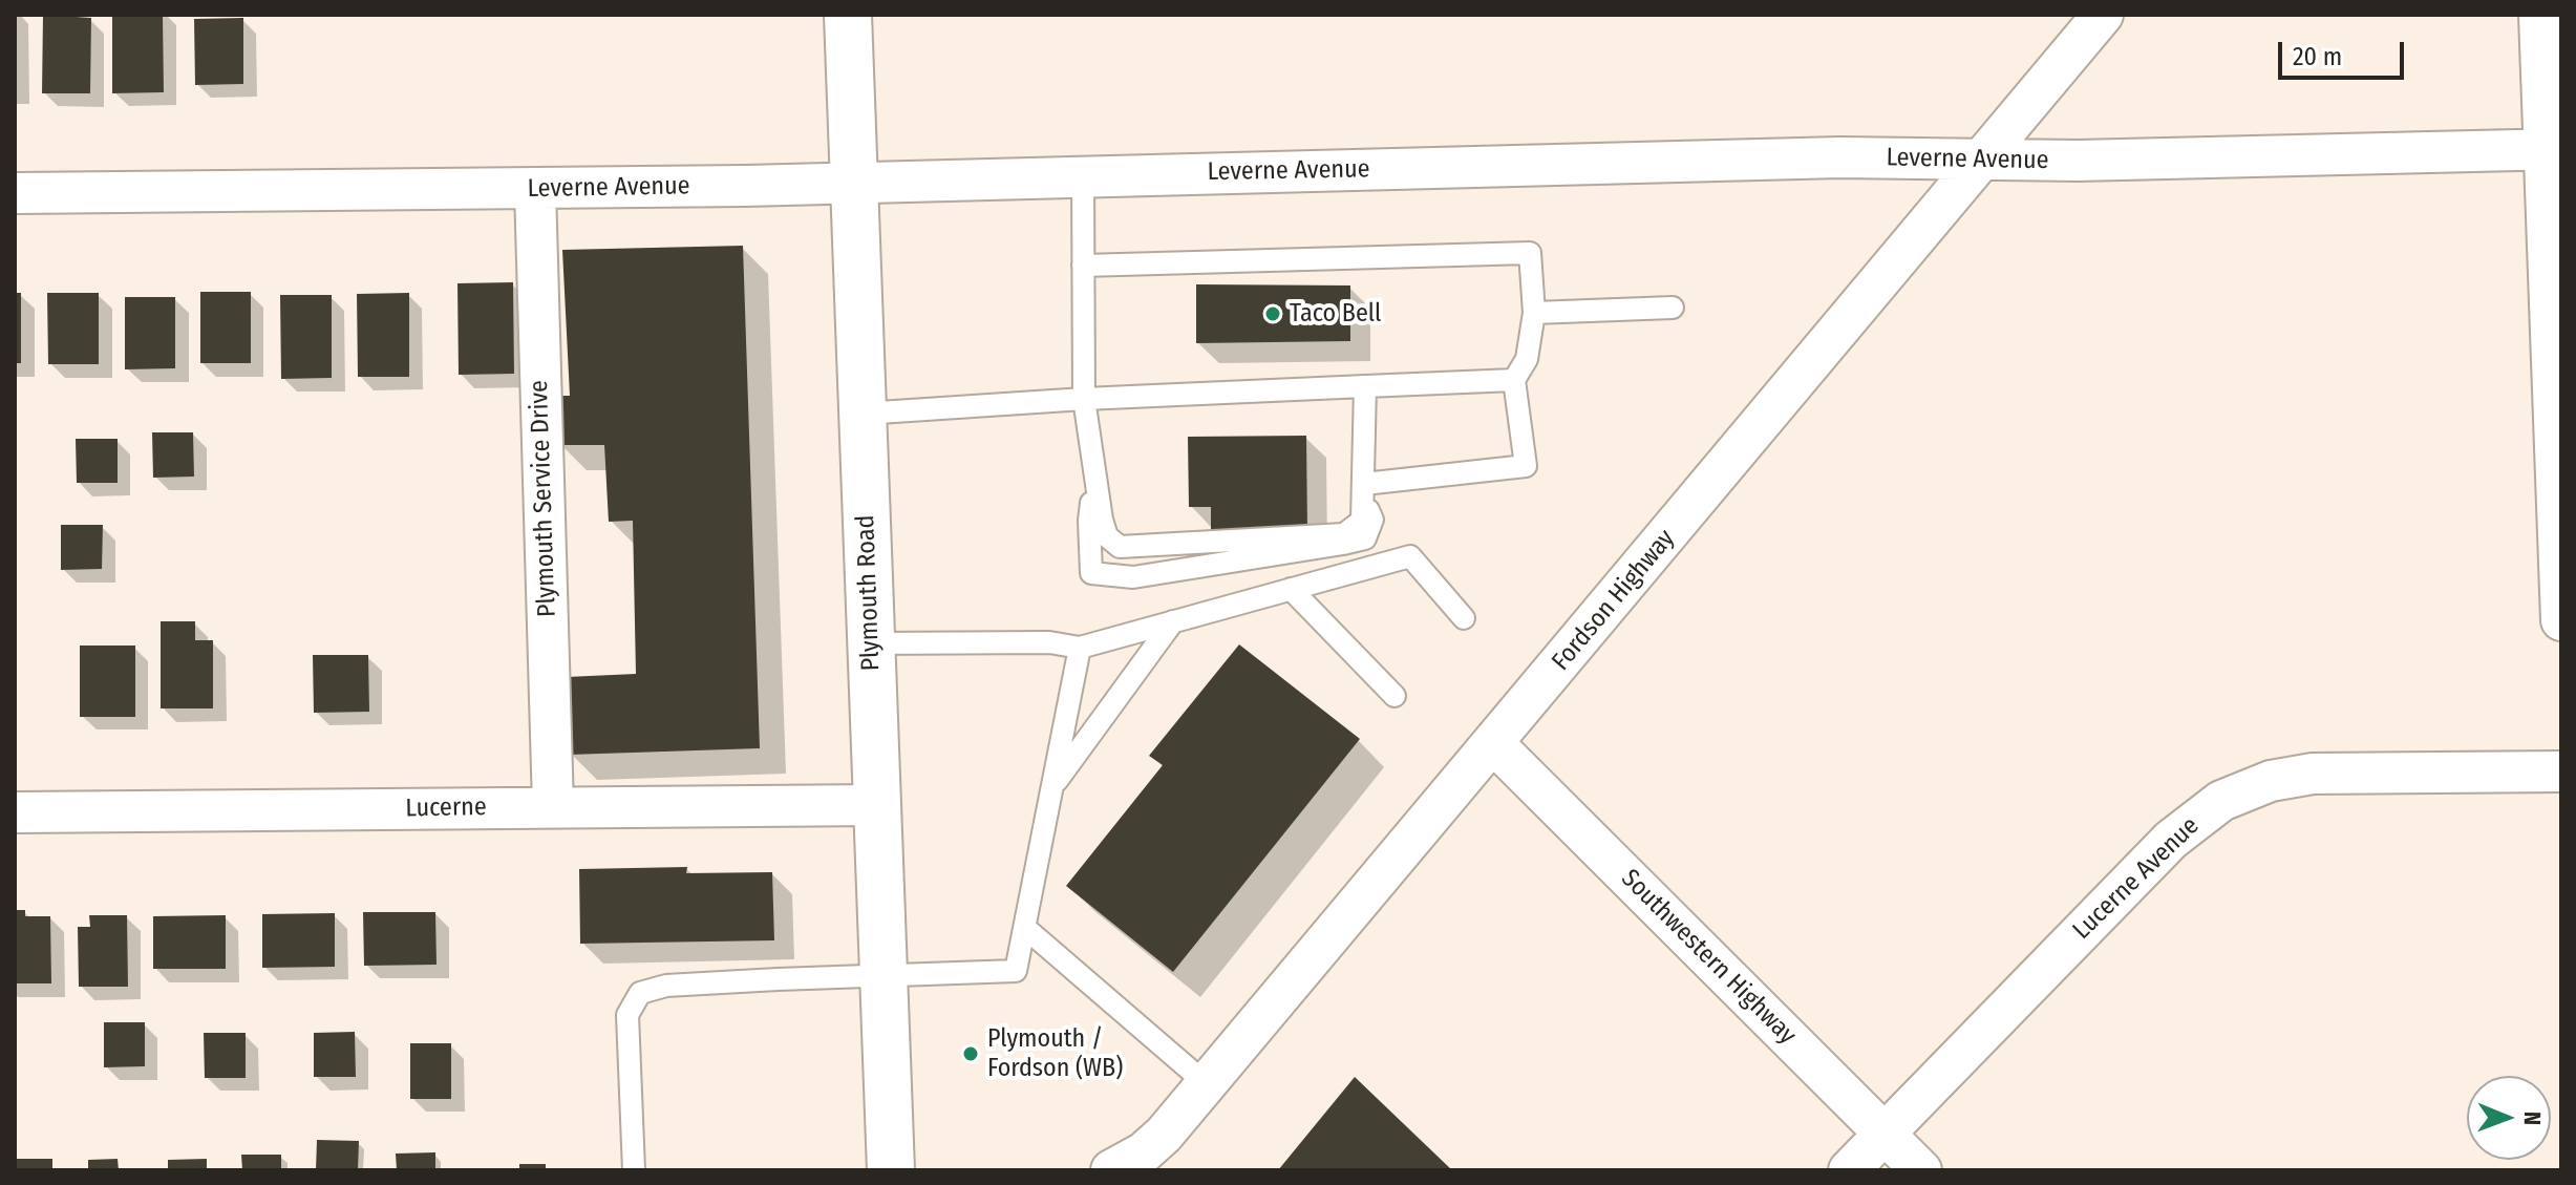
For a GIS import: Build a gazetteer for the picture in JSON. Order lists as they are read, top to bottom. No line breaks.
{"streets":{"main road":["Plymouth Road"],"street":["Leverne Avenue","Plymouth Service Drive","Fordson Highway","Lucerne","Lucerne Avenue","Southwestern Highway"]},"crossings":[["Leverne Avenue","Plymouth Service Drive"],["Leverne Avenue","Plymouth Road"],["Leverne Avenue","Fordson Highway"],["Plymouth Service Drive","Lucerne"],["Plymouth Road","Lucerne"],["Fordson Highway","Southwestern Highway"],["Lucerne Avenue","Southwestern Highway"]],"places":["Taco Bell","Plymouth / Fordson (WB)"],"scale_bar":"20 m","north":"right"}
